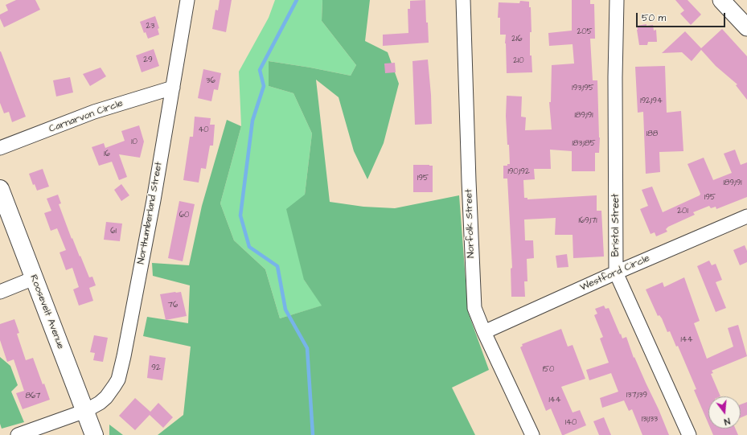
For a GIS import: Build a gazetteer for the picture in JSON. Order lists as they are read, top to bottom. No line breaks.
{"streets":{"main road":["Roosevelt Avenue"],"street":["Carnarvon Circle","Northumberland Street","Norfolk Street","Bristol Street","Westford Circle"]},"crossings":[["Carnarvon Circle","Northumberland Street"],["Northumberland Street","Roosevelt Avenue"],["Norfolk Street","Westford Circle"],["Bristol Street","Westford Circle"]],"house_numbers":["23","205","216","29","210","36","193;195","192;194","189;191","40","188","10","183;185","16","190;192","195","189;191","195","201","60","169;171","61","76","144","92","150","137;139","867","144","131;133","140"],"scale_bar":"50 m","north":"bottom"}
